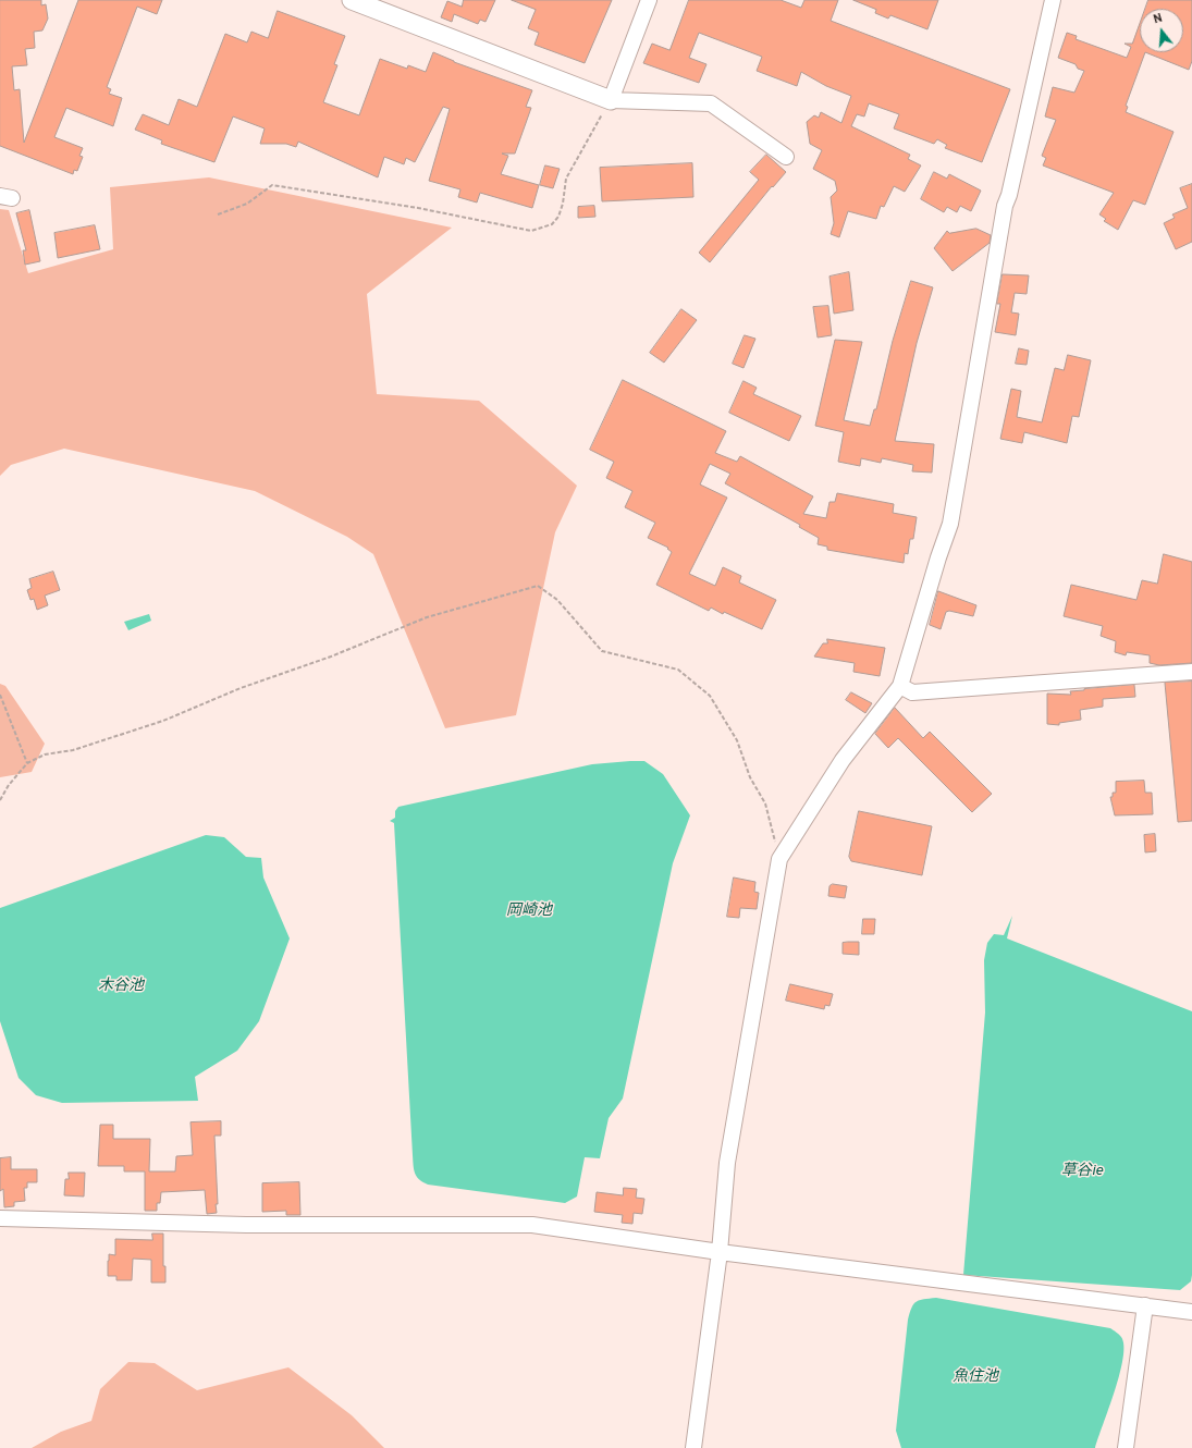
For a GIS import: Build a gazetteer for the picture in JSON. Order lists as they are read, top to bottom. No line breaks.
{"water":["岡崎池","木谷池","草谷ie","魚住池"],"north":"top"}
